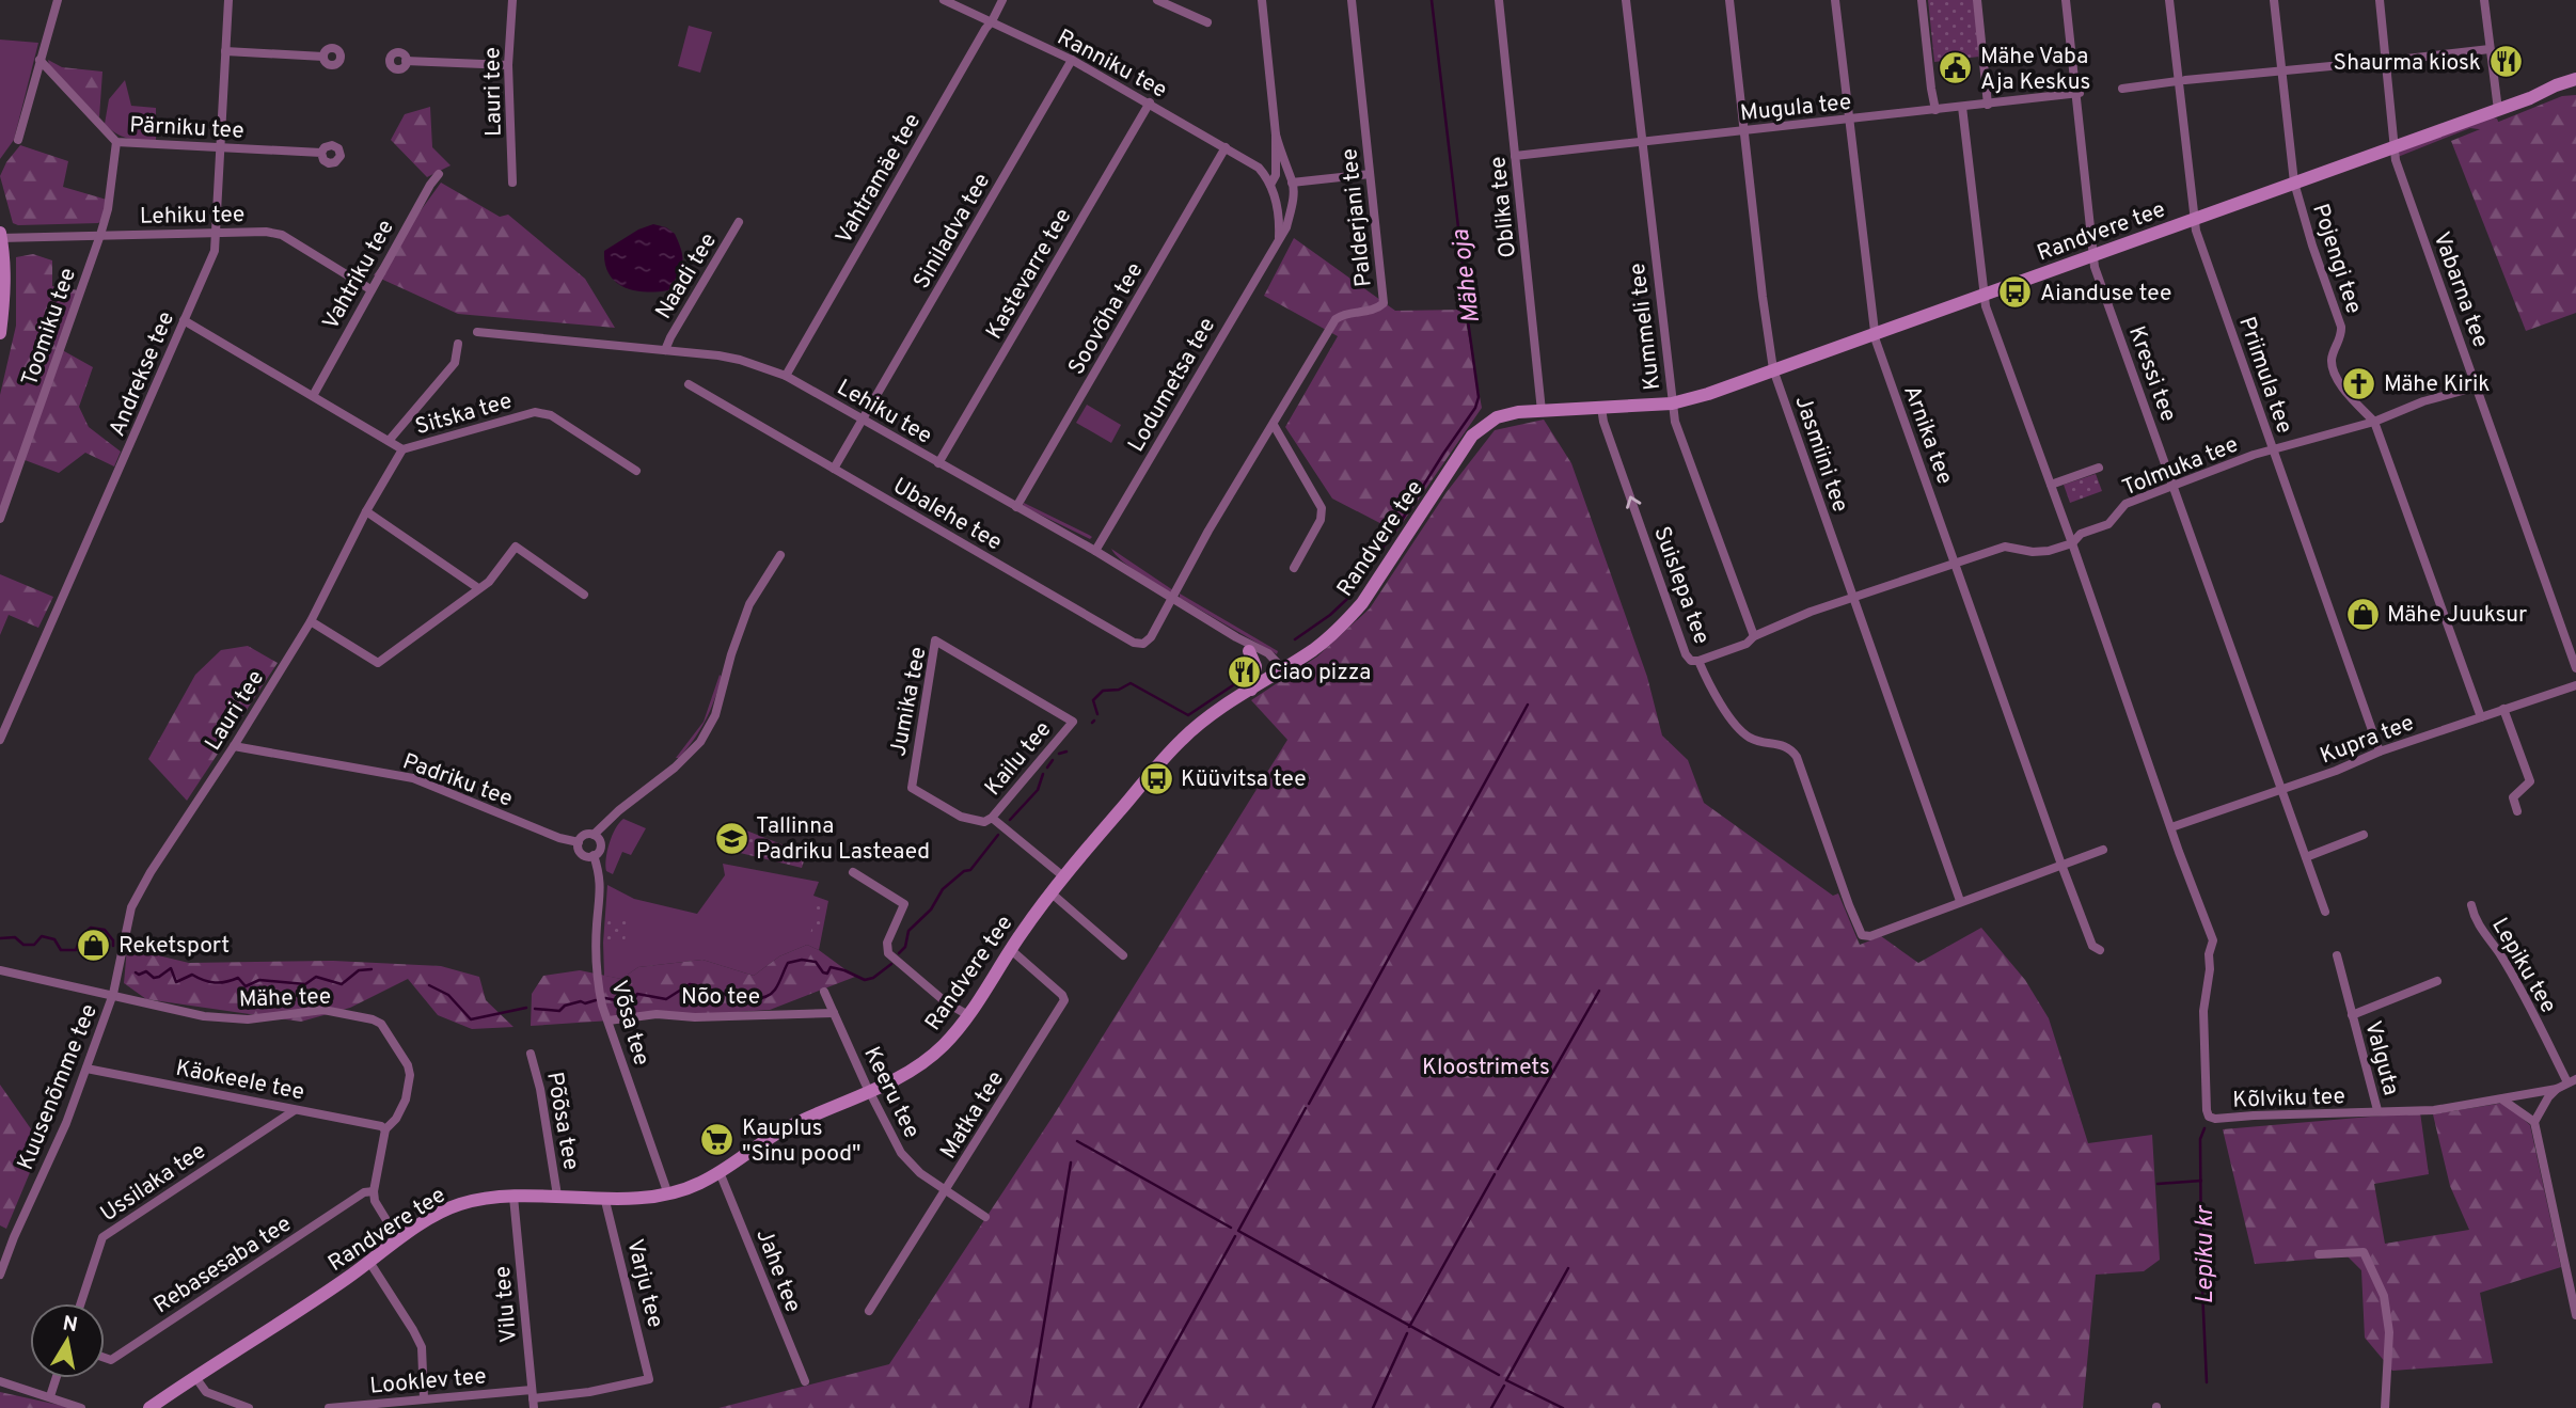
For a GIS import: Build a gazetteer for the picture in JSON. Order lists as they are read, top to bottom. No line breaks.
{"streets":{"main road":["Randvere tee"],"street":["Ranniku tee","Lauri tee","Mugula tee","Pärniku tee","Vahtramäe tee","Oblika tee","Lehiku tee","Palderjani tee","Siniladva tee","Pojengi tee","Kastevarre tee","Vahtriku tee","Naadi tee","Vabarna tee","Soovõha tee","Toomiku tee","Kummeli tee","Andrekse tee","Kressi tee","Priimula tee","Lodumetsa tee","Sitska tee","Arnika tee","Jasmiini tee","Tolmuka tee","Ubalehe tee","Suislepa tee","Jumika tee","Kupra tee","Kailu tee","Padriku tee","Lepiku tee","Nõo tee","Mähe tee","Võsa tee","Valguta","Käokeele tee","Kuusenõmme tee","Keeru tee","Kõlviku tee","Matka tee","Põõsa tee","Ussilaka tee","Rebasesaba tee","Jahe tee","Varju tee","Vilu tee","Looklev tee"]},"crossings":[["Ranniku tee","Vahtramäe tee"],["Ranniku tee","Siniladva tee"],["Ranniku tee","Kastevarre tee"],["Ranniku tee","Soovõha tee"],["Lauri tee","Sitska tee"],["Lauri tee","Padriku tee"],["Lauri tee","Mähe tee"],["Lauri tee","Kuusenõmme tee"],["Mugula tee","Oblika tee"],["Mugula tee","Kummeli tee"],["Mugula tee","Kressi tee"],["Mugula tee","Arnika tee"],["Mugula tee","Jasmiini tee"],["Pärniku tee","Toomiku tee"],["Pärniku tee","Andrekse tee"],["Vahtramäe tee","Lehiku tee"],["Oblika tee","Randvere tee"],["Lehiku tee","Palderjani tee"],["Lehiku tee","Siniladva tee"],["Lehiku tee","Randvere tee"],["Lehiku tee","Kastevarre tee"],["Lehiku tee","Vahtriku tee"],["Lehiku tee","Naadi tee"],["Lehiku tee","Soovõha tee"],["Lehiku tee","Toomiku tee"],["Lehiku tee","Andrekse tee"],["Lehiku tee","Lodumetsa tee"],["Lehiku tee","Ubalehe tee"],["Palderjani tee","Ubalehe tee"],["Randvere tee","Pojengi tee"],["Randvere tee","Vabarna tee"],["Randvere tee","Kummeli tee"],["Randvere tee","Kressi tee"],["Randvere tee","Priimula tee"],["Randvere tee","Arnika tee"],["Randvere tee","Jasmiini tee"],["Randvere tee","Suislepa tee"],["Randvere tee","Kailu tee"],["Randvere tee","Võsa tee"],["Randvere tee","Keeru tee"],["Randvere tee","Matka tee"],["Randvere tee","Põõsa tee"],["Randvere tee","Jahe tee"],["Randvere tee","Varju tee"],["Randvere tee","Vilu tee"],["Pojengi tee","Tolmuka tee"],["Pojengi tee","Kupra tee"],["Vahtriku tee","Sitska tee"],["Vabarna tee","Tolmuka tee"],["Kummeli tee","Tolmuka tee"],["Andrekse tee","Sitska tee"],["Kressi tee","Tolmuka tee"],["Kressi tee","Kupra tee"],["Priimula tee","Tolmuka tee"],["Priimula tee","Kupra tee"],["Arnika tee","Tolmuka tee"],["Jasmiini tee","Tolmuka tee"],["Jasmiini tee","Suislepa tee"],["Tolmuka tee","Suislepa tee"],["Jumika tee","Kailu tee"],["Kupra tee","Kõlviku tee"],["Padriku tee","Võsa tee"],["Lepiku tee","Kõlviku tee"],["Nõo tee","Võsa tee"],["Nõo tee","Keeru tee"],["Mähe tee","Käokeele tee"],["Mähe tee","Kuusenõmme tee"],["Mähe tee","Rebasesaba tee"],["Valguta","Kõlviku tee"],["Käokeele tee","Kuusenõmme tee"],["Käokeele tee","Ussilaka tee"],["Keeru tee","Matka tee"],["Varju tee","Looklev tee"],["Vilu tee","Looklev tee"]],"one_way":["Suislepa tee"],"water":["Mähe oja","Lepiku kr"],"parks":["Kloostrimets"],"places":{"restaurant":["Shaurma kiosk","Ciao pizza"],"public building":["Mähe Vaba Aja Keskus"],"bus stop":["Aianduse tee","Küüvitsa tee"],"church":["Mähe Kirik"],"shop":["Mähe Juuksur","Reketsport"],"school or university":["Tallinna Padriku Lasteaed"],"supermarket":["Kauplus \"Sinu pood\""]},"north":"top"}
